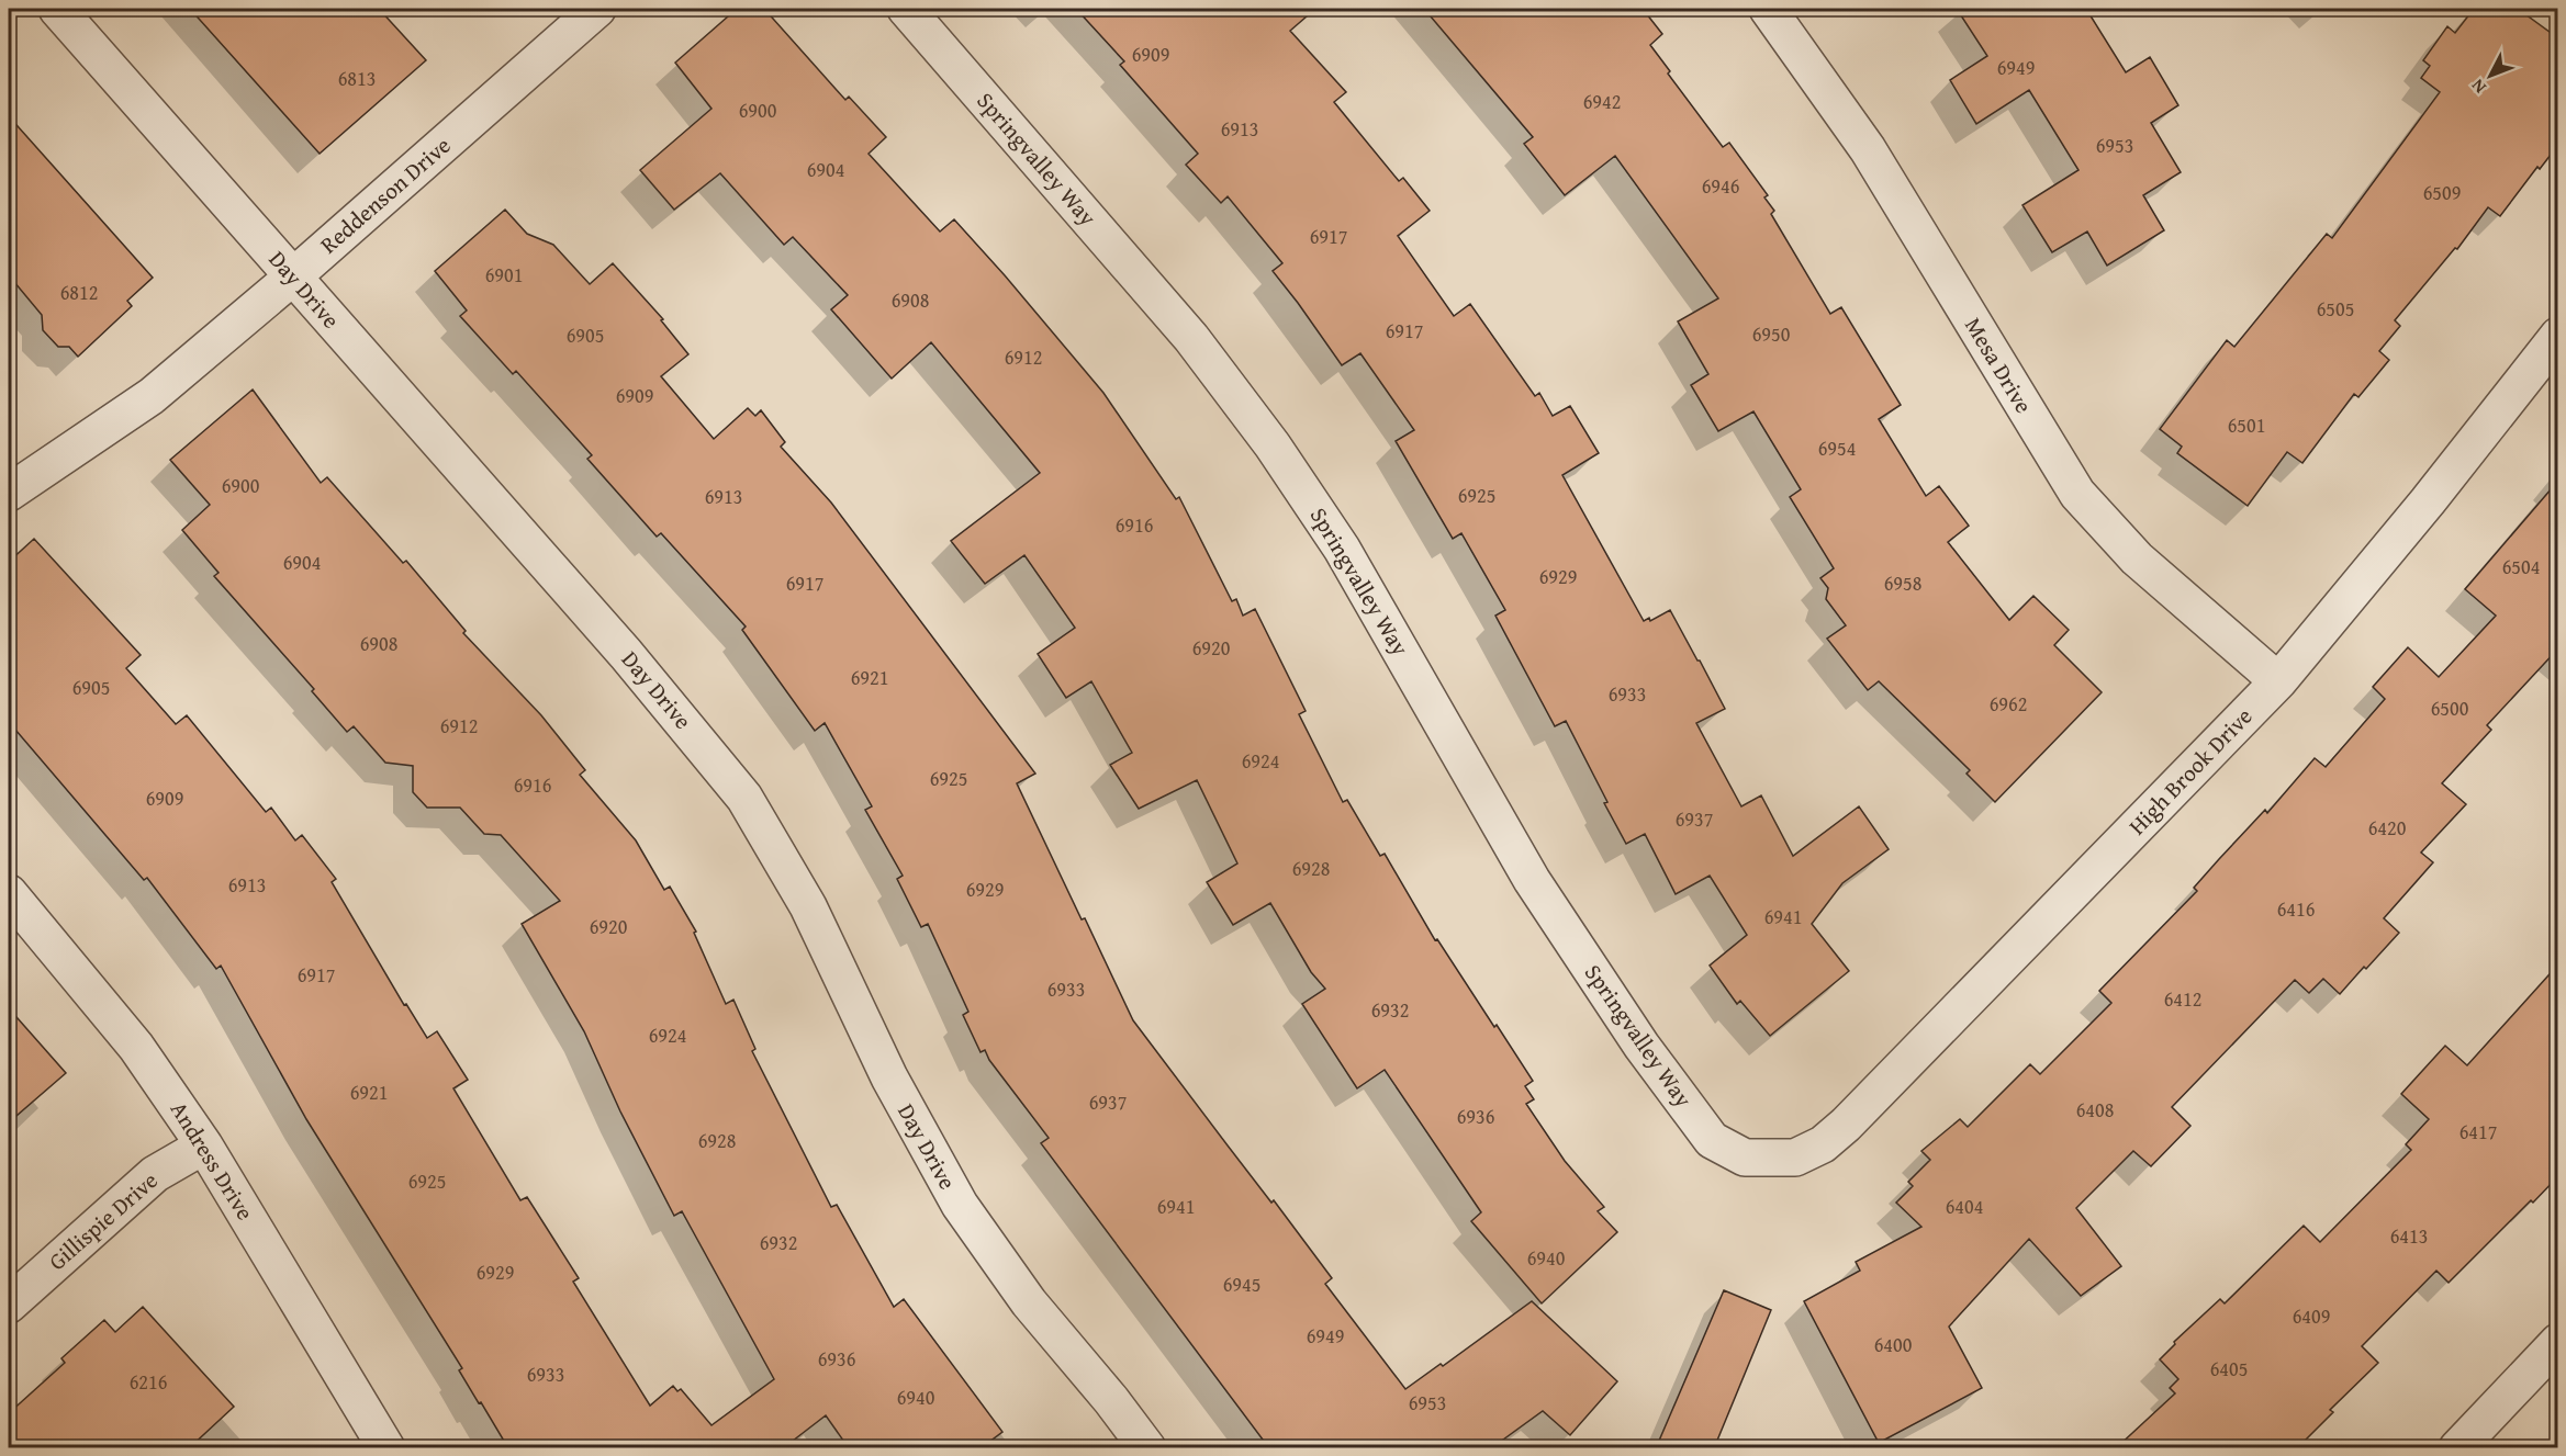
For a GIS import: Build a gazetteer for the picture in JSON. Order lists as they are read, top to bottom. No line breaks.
{"streets":{"street":["Springvalley Way","Reddenson Drive","Day Drive","Mesa Drive","High Brook Drive","Andress Drive","Gillispie Drive"]},"crossings":[["Springvalley Way","High Brook Drive"],["Reddenson Drive","Day Drive"],["Mesa Drive","High Brook Drive"],["Andress Drive","Gillispie Drive"]],"house_numbers":["6909","6949","6813","6942","6900","6913","6953","6904","6946","6509","6917","6901","6812","6908","6505","6917","6950","6905","6912","6909","6501","6954","6900","6925","6913","6916","6904","6504","6929","6917","6958","6908","6920","6921","6905","6933","6962","6500","6912","6924","6925","6916","6909","6937","6420","6928","6913","6929","6416","6941","6920","6917","6933","6412","6932","6924","6921","6937","6408","6936","6417","6928","6925","6941","6404","6413","6932","6940","6929","6945","6409","6949","6400","6936","6405","6933","6216","6940","6953"],"north":"bottom left"}
